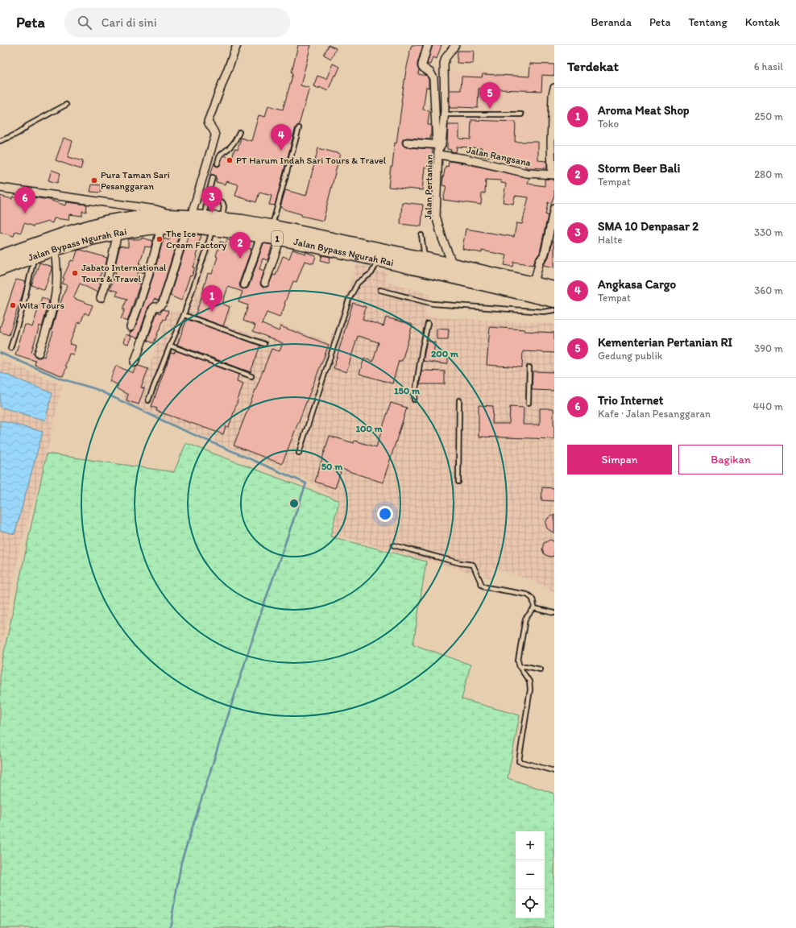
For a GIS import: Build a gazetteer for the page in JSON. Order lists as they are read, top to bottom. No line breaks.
{"streets":{"highway":["1","Jalan Bypass Ngurah Rai"],"street":["Jalan Rangsana","Jalan Pertanian"]},"crossings":[["Jalan Rangsana","Jalan Pertanian"],["Jalan Pertanian","Jalan Bypass Ngurah Rai"]],"places":["PT Harum Indah Sari Tours & Travel","Pura Taman Sari Pesanggaran","The Ice Cream Factory","Jabato International Tours & Travel","Wita Tours"],"page":{"header":"Peta","search":"Cari di sini","nav":["Beranda","Peta","Tentang","Kontak"],"heading":["Terdekat","6 hasil"],"pins":["5","4","3","6","2","1"],"list":[{"mark":"1","name":"Aroma Meat Shop","note":"Toko","value":"250 m"},{"mark":"2","name":"Storm Beer Bali","note":"Tempat","value":"280 m"},{"mark":"3","name":"SMA 10 Denpasar 2","note":"Halte","value":"330 m"},{"mark":"4","name":"Angkasa Cargo","note":"Tempat","value":"360 m"},{"mark":"5","name":"Kementerian Pertanian RI","note":"Gedung publik","value":"390 m"},{"mark":"6","name":"Trio Internet","note":"Kafe · Jalan Pesanggaran","value":"440 m"}],"buttons":["Simpan","Bagikan"],"map_buttons":["+","−"]},"rings":["200 m","150 m","100 m","50 m"]}
